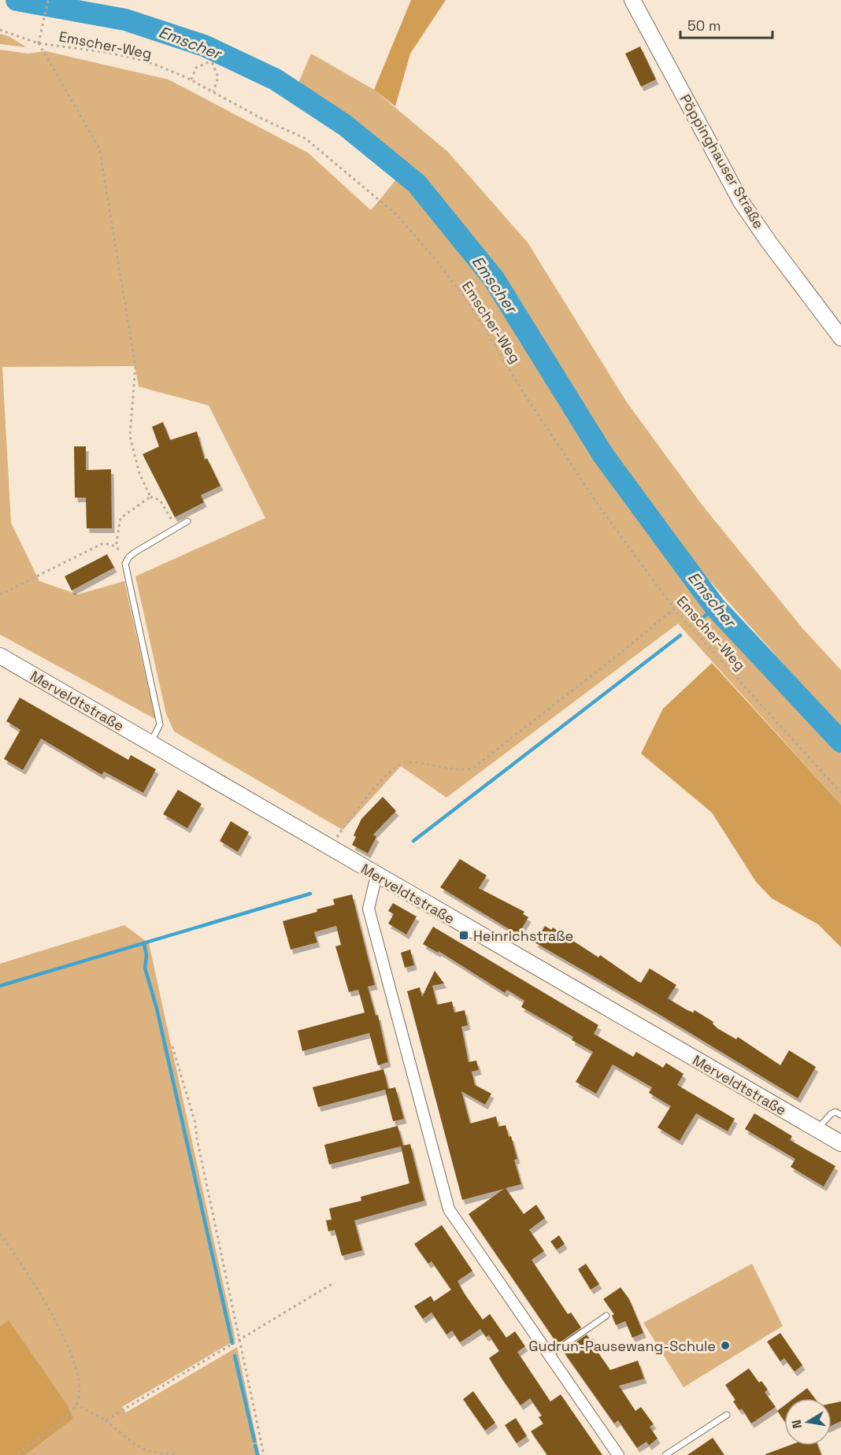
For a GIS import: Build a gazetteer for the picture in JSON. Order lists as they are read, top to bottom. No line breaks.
{"streets":{"main road":["Pöppinghauser Straße","Merveldtstraße"],"path":["Emscher-Weg"]},"water":["Emscher"],"places":{"transit":["Heinrichstraße"],"other":["Gudrun-Pausewang-Schule"]},"scale_bar":"50 m","north":"left"}
